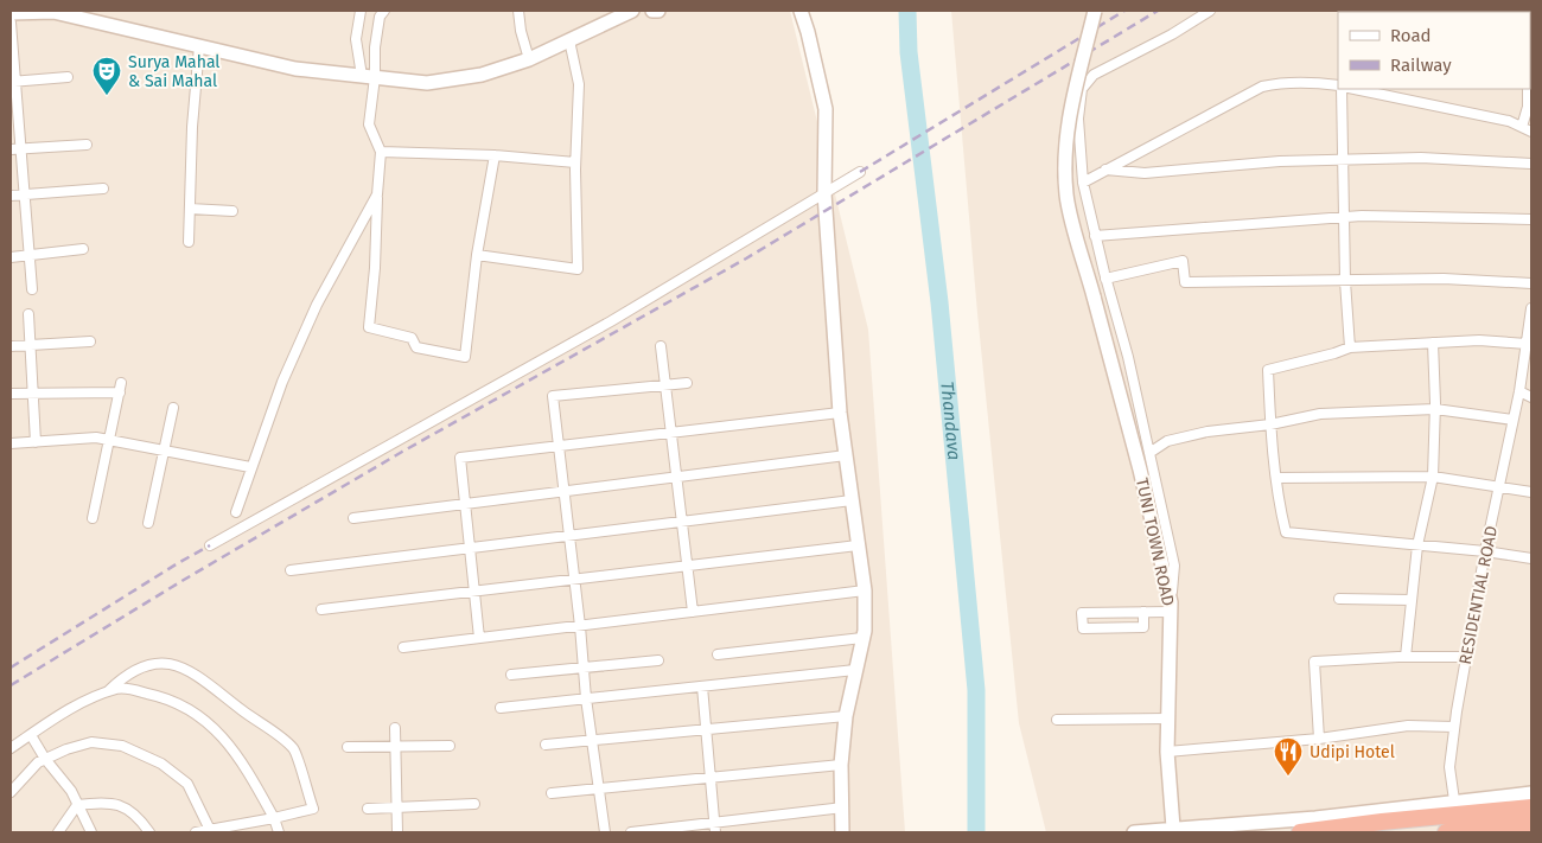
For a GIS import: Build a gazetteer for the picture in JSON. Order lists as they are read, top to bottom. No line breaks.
{"streets":{"street":["TUNI TOWN ROAD","RESIDENTIAL ROAD"]},"water":["Thandava"],"places":{"theatre":["Surya Mahal & Sai Mahal"],"restaurant":["Udipi Hotel"]},"legend":["Road","Railway"]}
